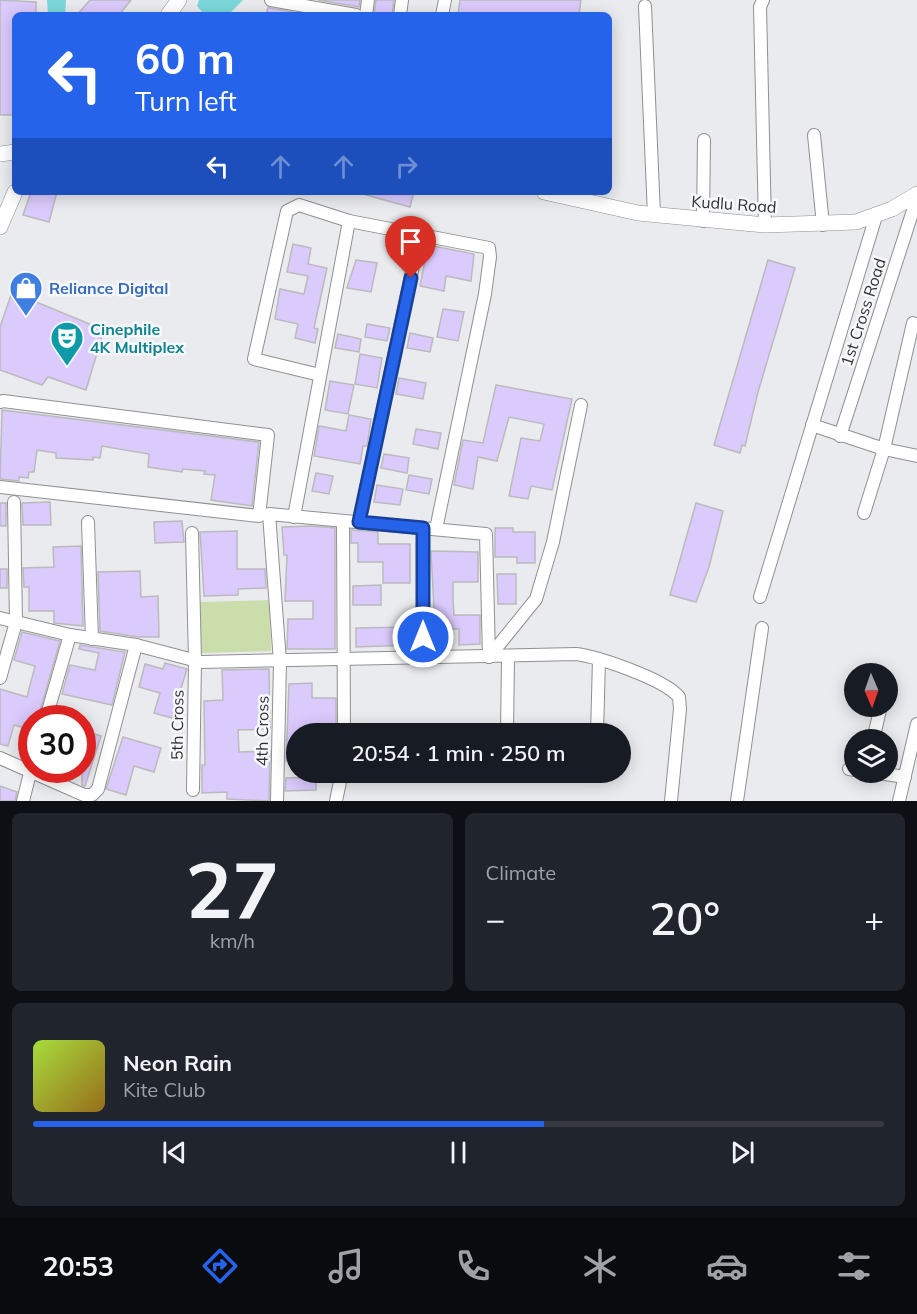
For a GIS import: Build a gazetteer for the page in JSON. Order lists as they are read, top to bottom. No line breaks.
{"streets":{"street":["Kudlu Road","1st Cross Road","5th Cross","4th Cross"]},"crossings":[["Kudlu Road","1st Cross Road"]],"places":{"shop":["Reliance Digital"],"theatre":["Cinephile 4K Multiplex"]},"north":"bottom","page":{"turn":["60 m","Turn left"],"limit":"30","trip":"20:54 · 1 min · 250 m","tile":[["27","km/h"],"Climate"],"heat":["−","20°","+"],"song":["Neon Rain","Kite Club"],"tabs":"20:53"}}
